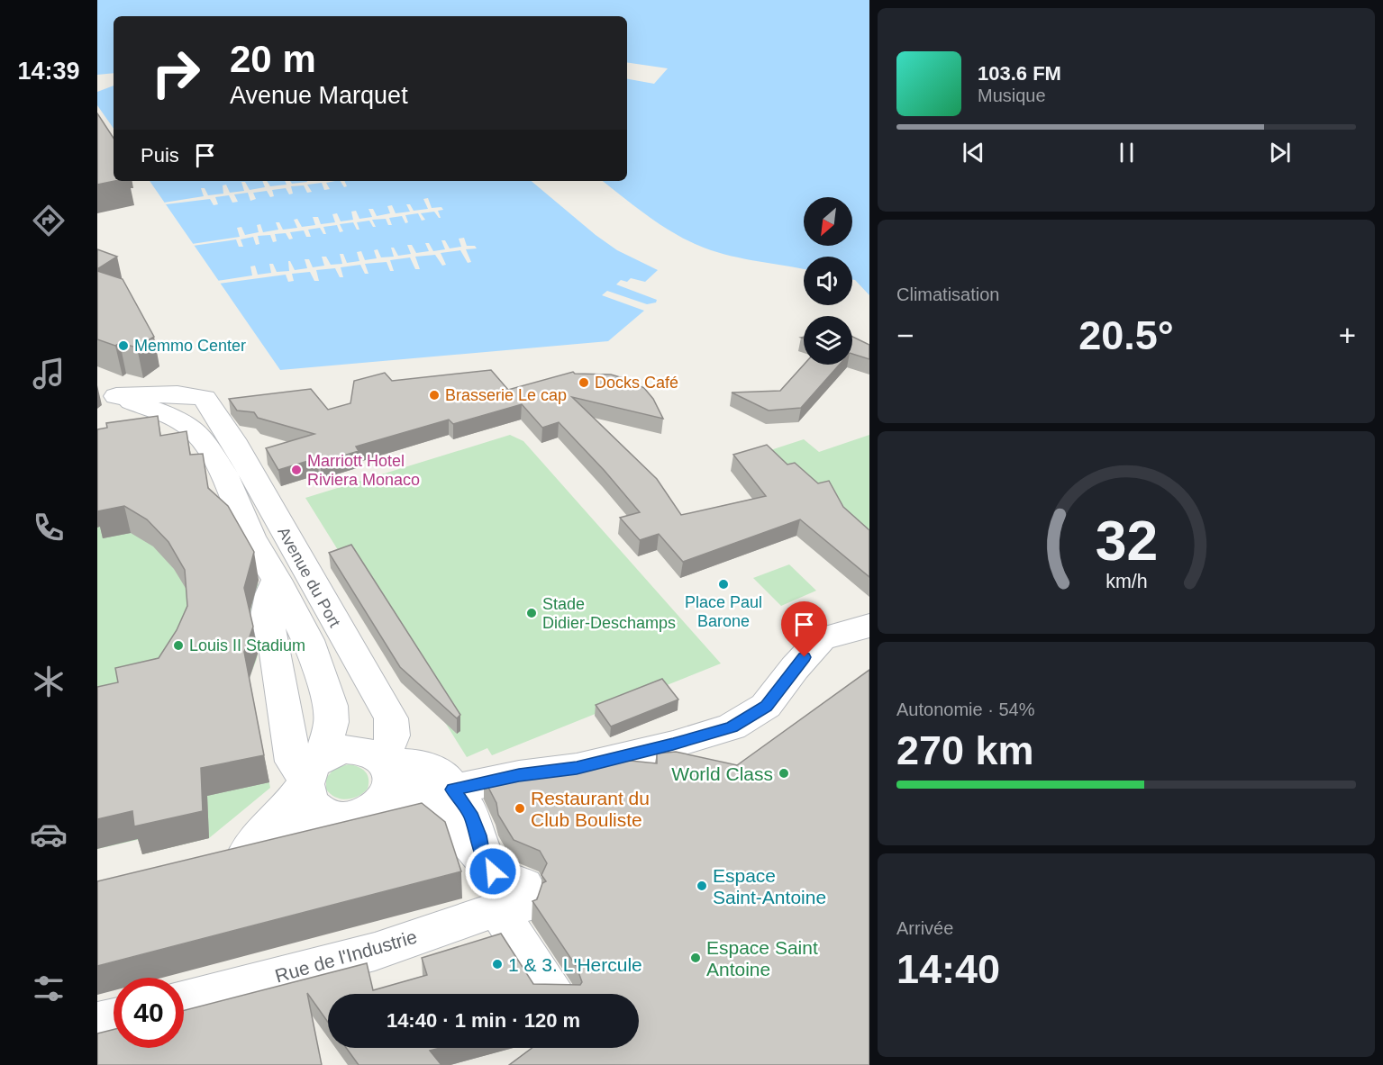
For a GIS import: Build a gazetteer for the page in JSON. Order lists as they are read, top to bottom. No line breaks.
{"streets":{"street":["Avenue du Port","Rue de l'Industrie"]},"places":["Memmo Center","Docks Café","Brasserie Le cap","Marriott Hotel Riviera Monaco","Place Paul Barone","Stade Didier-Deschamps","Louis II Stadium","World Class","Restaurant du Club Bouliste","Espace Saint-Antoine","Espace Saint Antoine","1 & 3. L'Hercule"],"north":"bottom left","page":{"tabs":"14:39","turn":["20 m","Avenue Marquet"],"song":["103.6 FM","Musique"],"then":"Puis","tile":["Climatisation",["Autonomie · 54%","270 km"],["Arrivée","14:40"]],"heat":["−","20.5°","+"],"limit":"40","trip":"14:40 · 1 min · 120 m","gauge":["32","km/h"]}}
